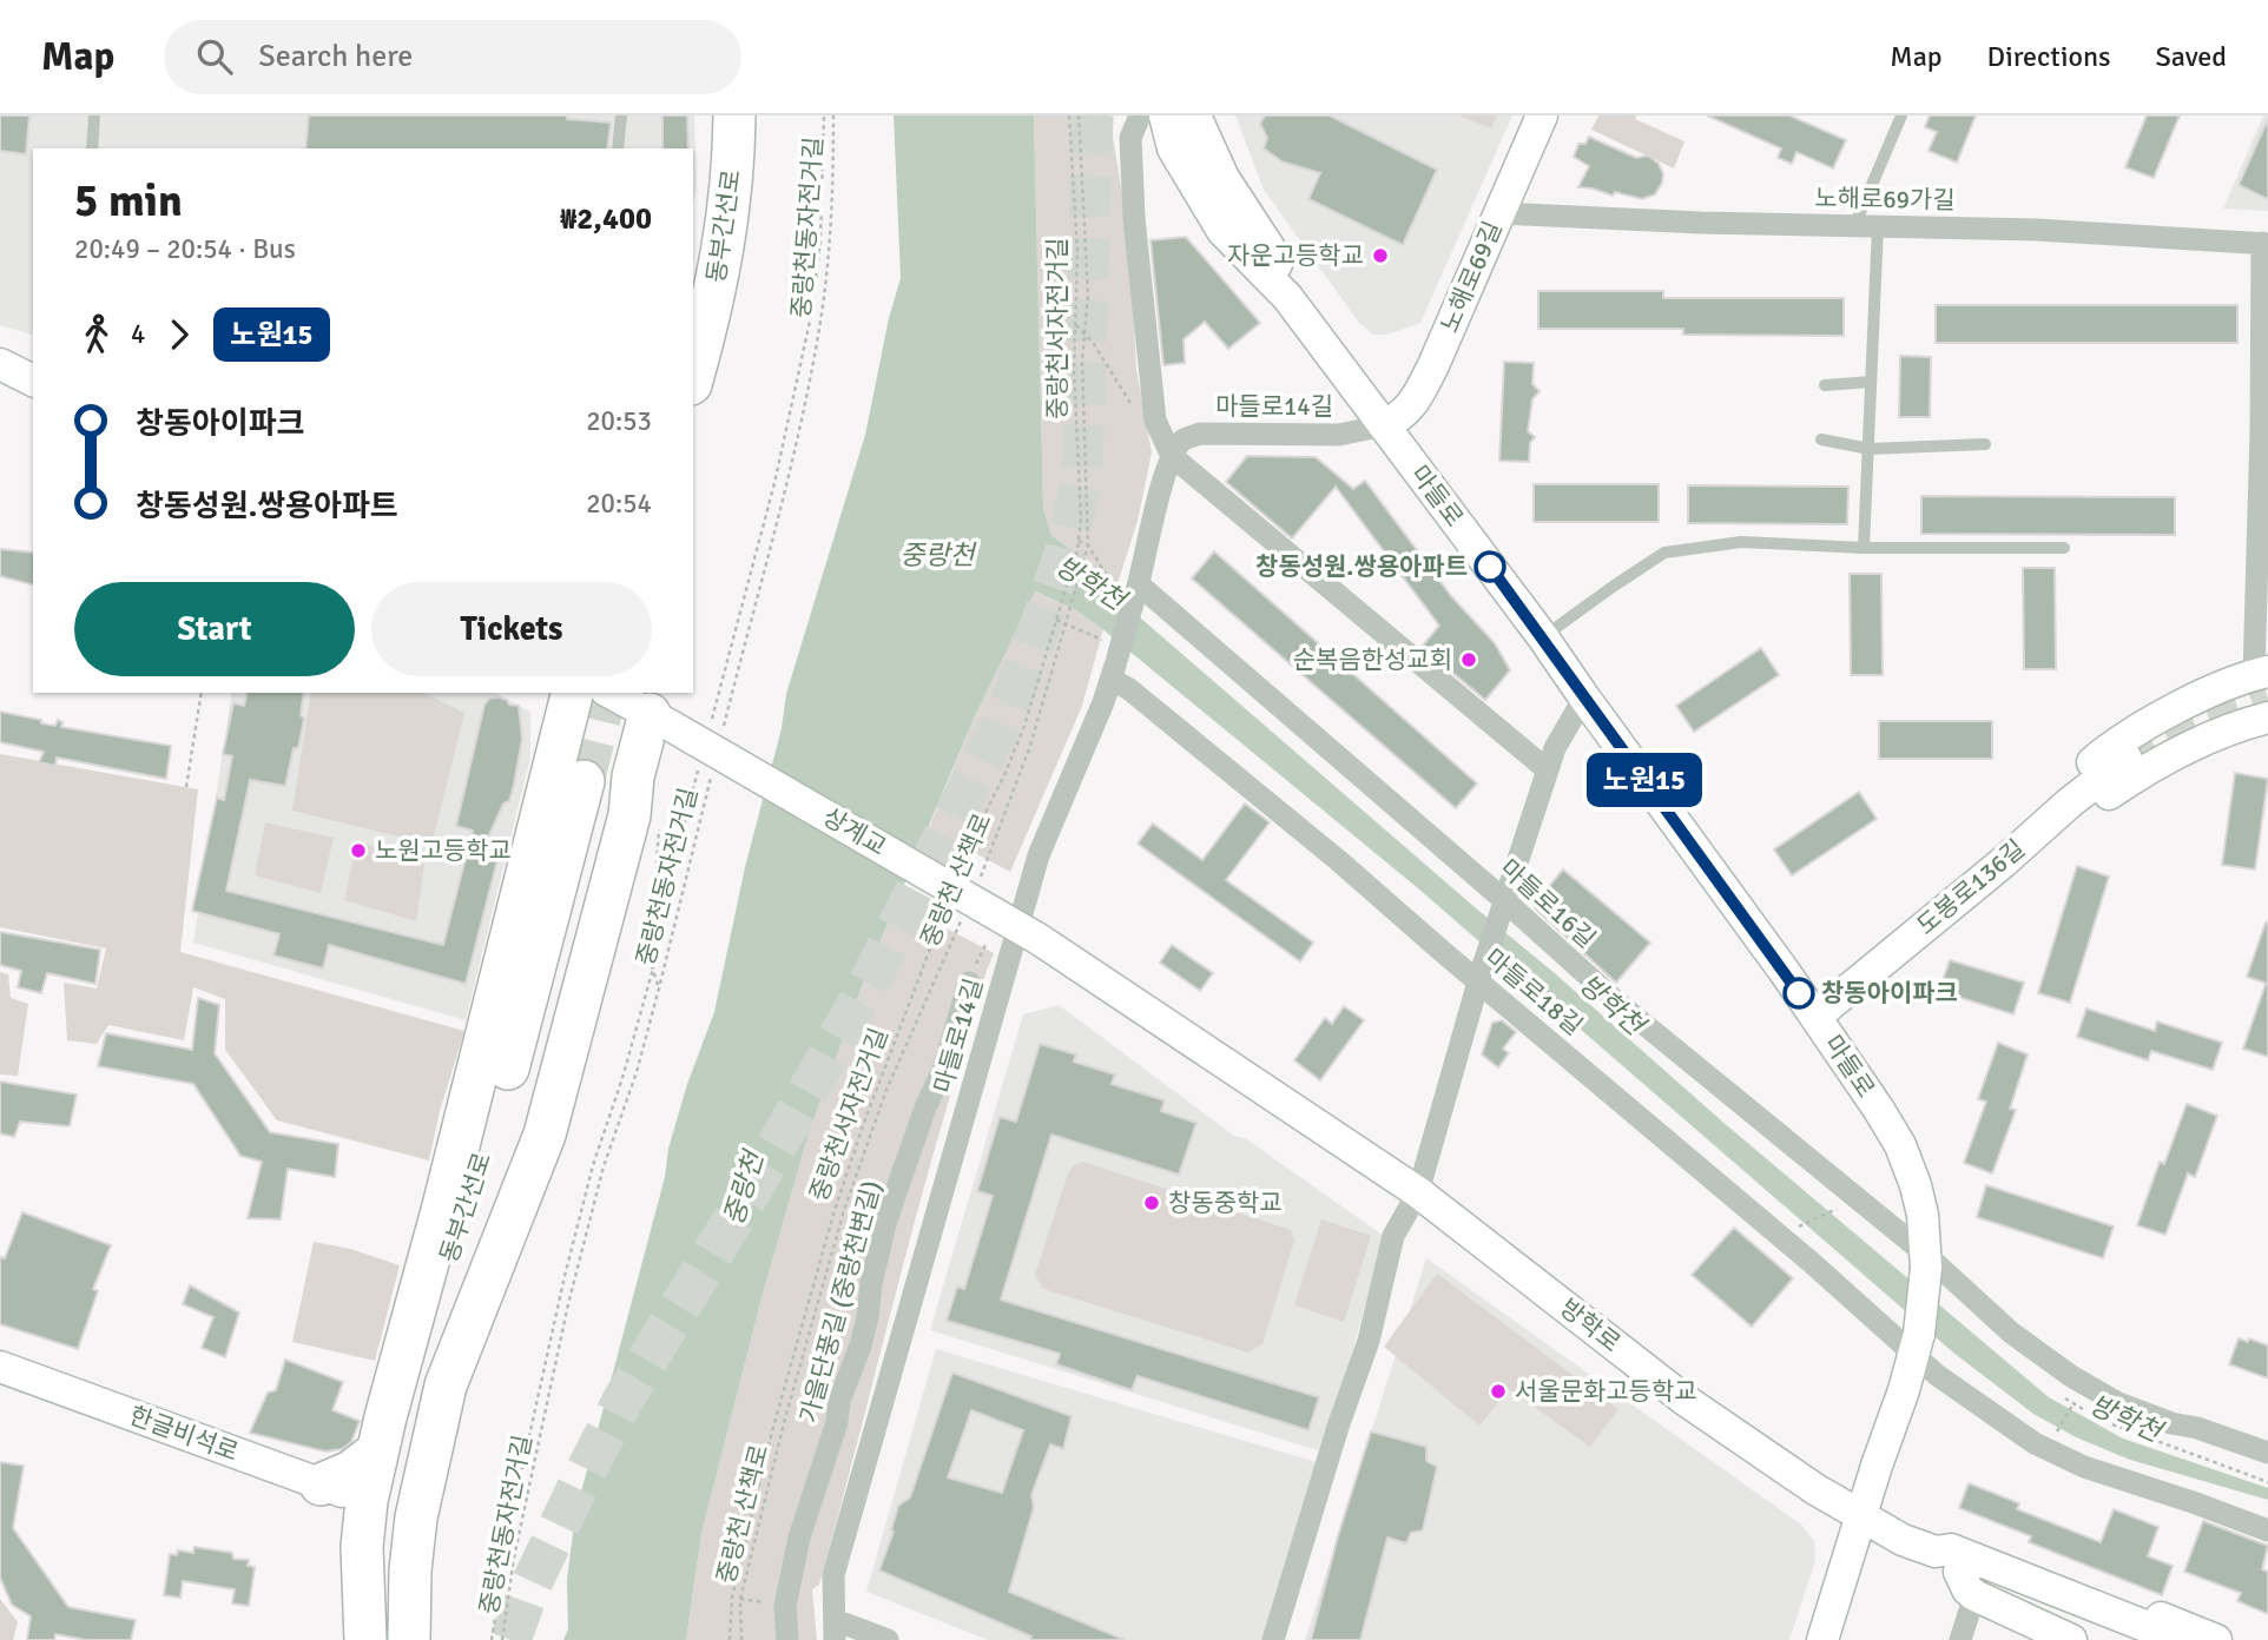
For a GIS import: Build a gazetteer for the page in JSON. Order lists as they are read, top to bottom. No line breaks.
{"streets":{"highway":["동부간선로"],"main road":["노해로69길","마들로","상계교","도봉로136길","방학로","한글비석로"],"street":["노해로69가길","마들로14길","마들로16길","마들로18길","가을단풍길 (중랑천변길)"],"path":["중랑천동자전거길","중랑천서자전거길","중랑천 산책로"]},"crossings":[["노해로69가길","노해로69길"],["노해로69길","마들로14길"],["노해로69길","마들로"],["마들로14길","마들로"],["마들로14길","마들로16길"],["마들로14길","마들로18길"],["마들로","도봉로136길"],["마들로","마들로16길"],["마들로","마들로18길"],["상계교","방학로"]],"water":["중랑천","방학천"],"places":["자운고등학교","창동성원.쌍용아파트","순복음한성교회","노원고등학교","창동아이파크","창동중학교","서울문화고등학교"],"lines":["bus line 노원15"],"page":{"header":"Map","search":"Search here","nav":["Map","Directions","Saved"],"on_map":"노원15","heading":["5 min","20:49 – 20:54 · Bus","₩2,400"],"legs":["4","노원15"],"list":[{"name":"창동아이파크","value":"20:53"},{"name":"창동성원.쌍용아파트","value":"20:54"}],"buttons":["Start","Tickets"]}}
